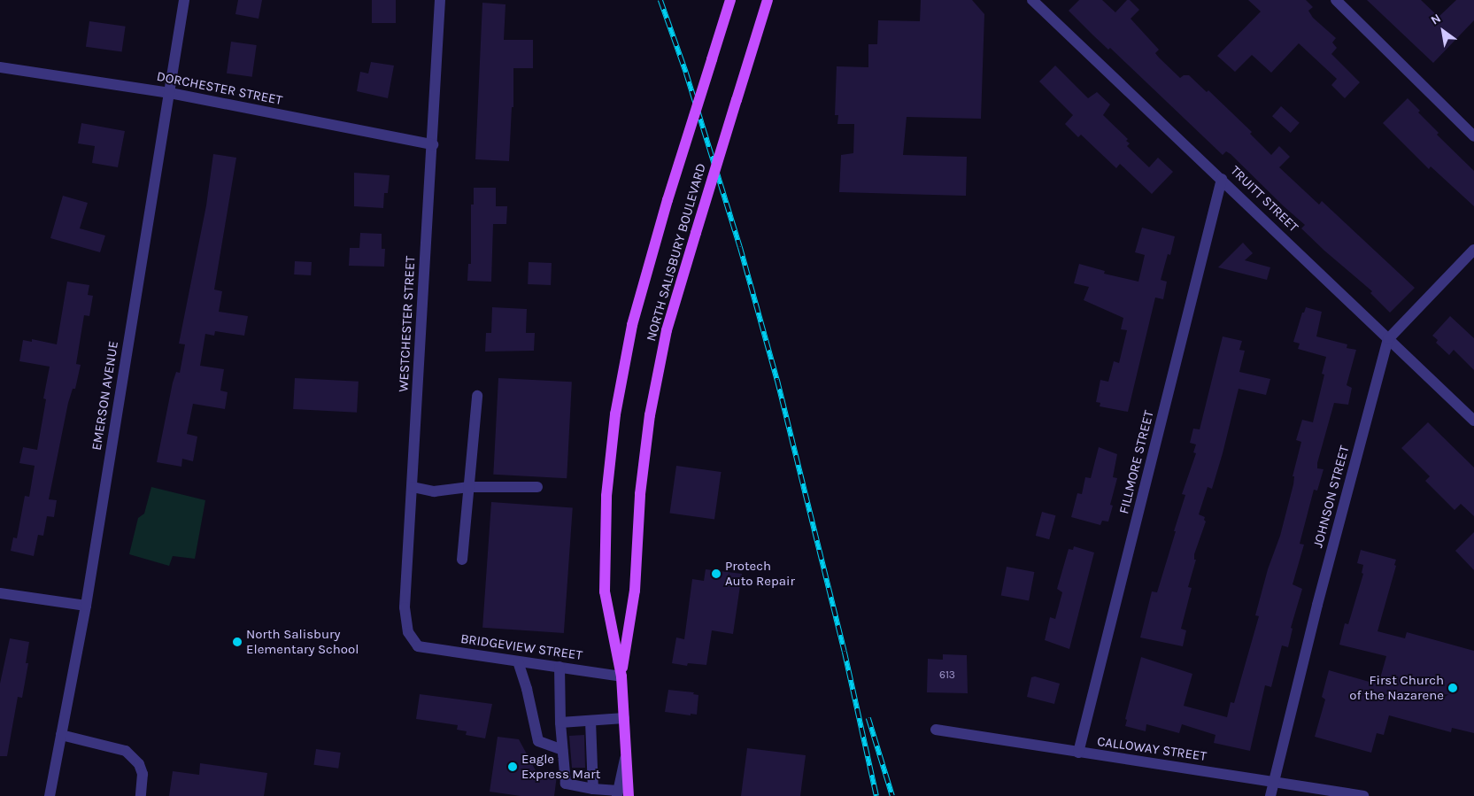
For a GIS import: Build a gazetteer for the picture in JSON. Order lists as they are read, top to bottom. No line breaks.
{"streets":{"main road":["NORTH SALISBURY BOULEVARD"],"street":["DORCHESTER STREET","TRUITT STREET","WESTCHESTER STREET","EMERSON AVENUE","FILLMORE STREET","JOHNSON STREET","BRIDGEVIEW STREET","CALLOWAY STREET"]},"crossings":[["DORCHESTER STREET","WESTCHESTER STREET"],["DORCHESTER STREET","EMERSON AVENUE"],["TRUITT STREET","FILLMORE STREET"],["TRUITT STREET","JOHNSON STREET"],["NORTH SALISBURY BOULEVARD","BRIDGEVIEW STREET"],["WESTCHESTER STREET","BRIDGEVIEW STREET"],["FILLMORE STREET","CALLOWAY STREET"],["JOHNSON STREET","CALLOWAY STREET"]],"places":["Protech Auto Repair","North Salisbury Elementary School","First Church of the Nazarene","Eagle Express Mart"],"house_numbers":["613"],"north":"top left"}
